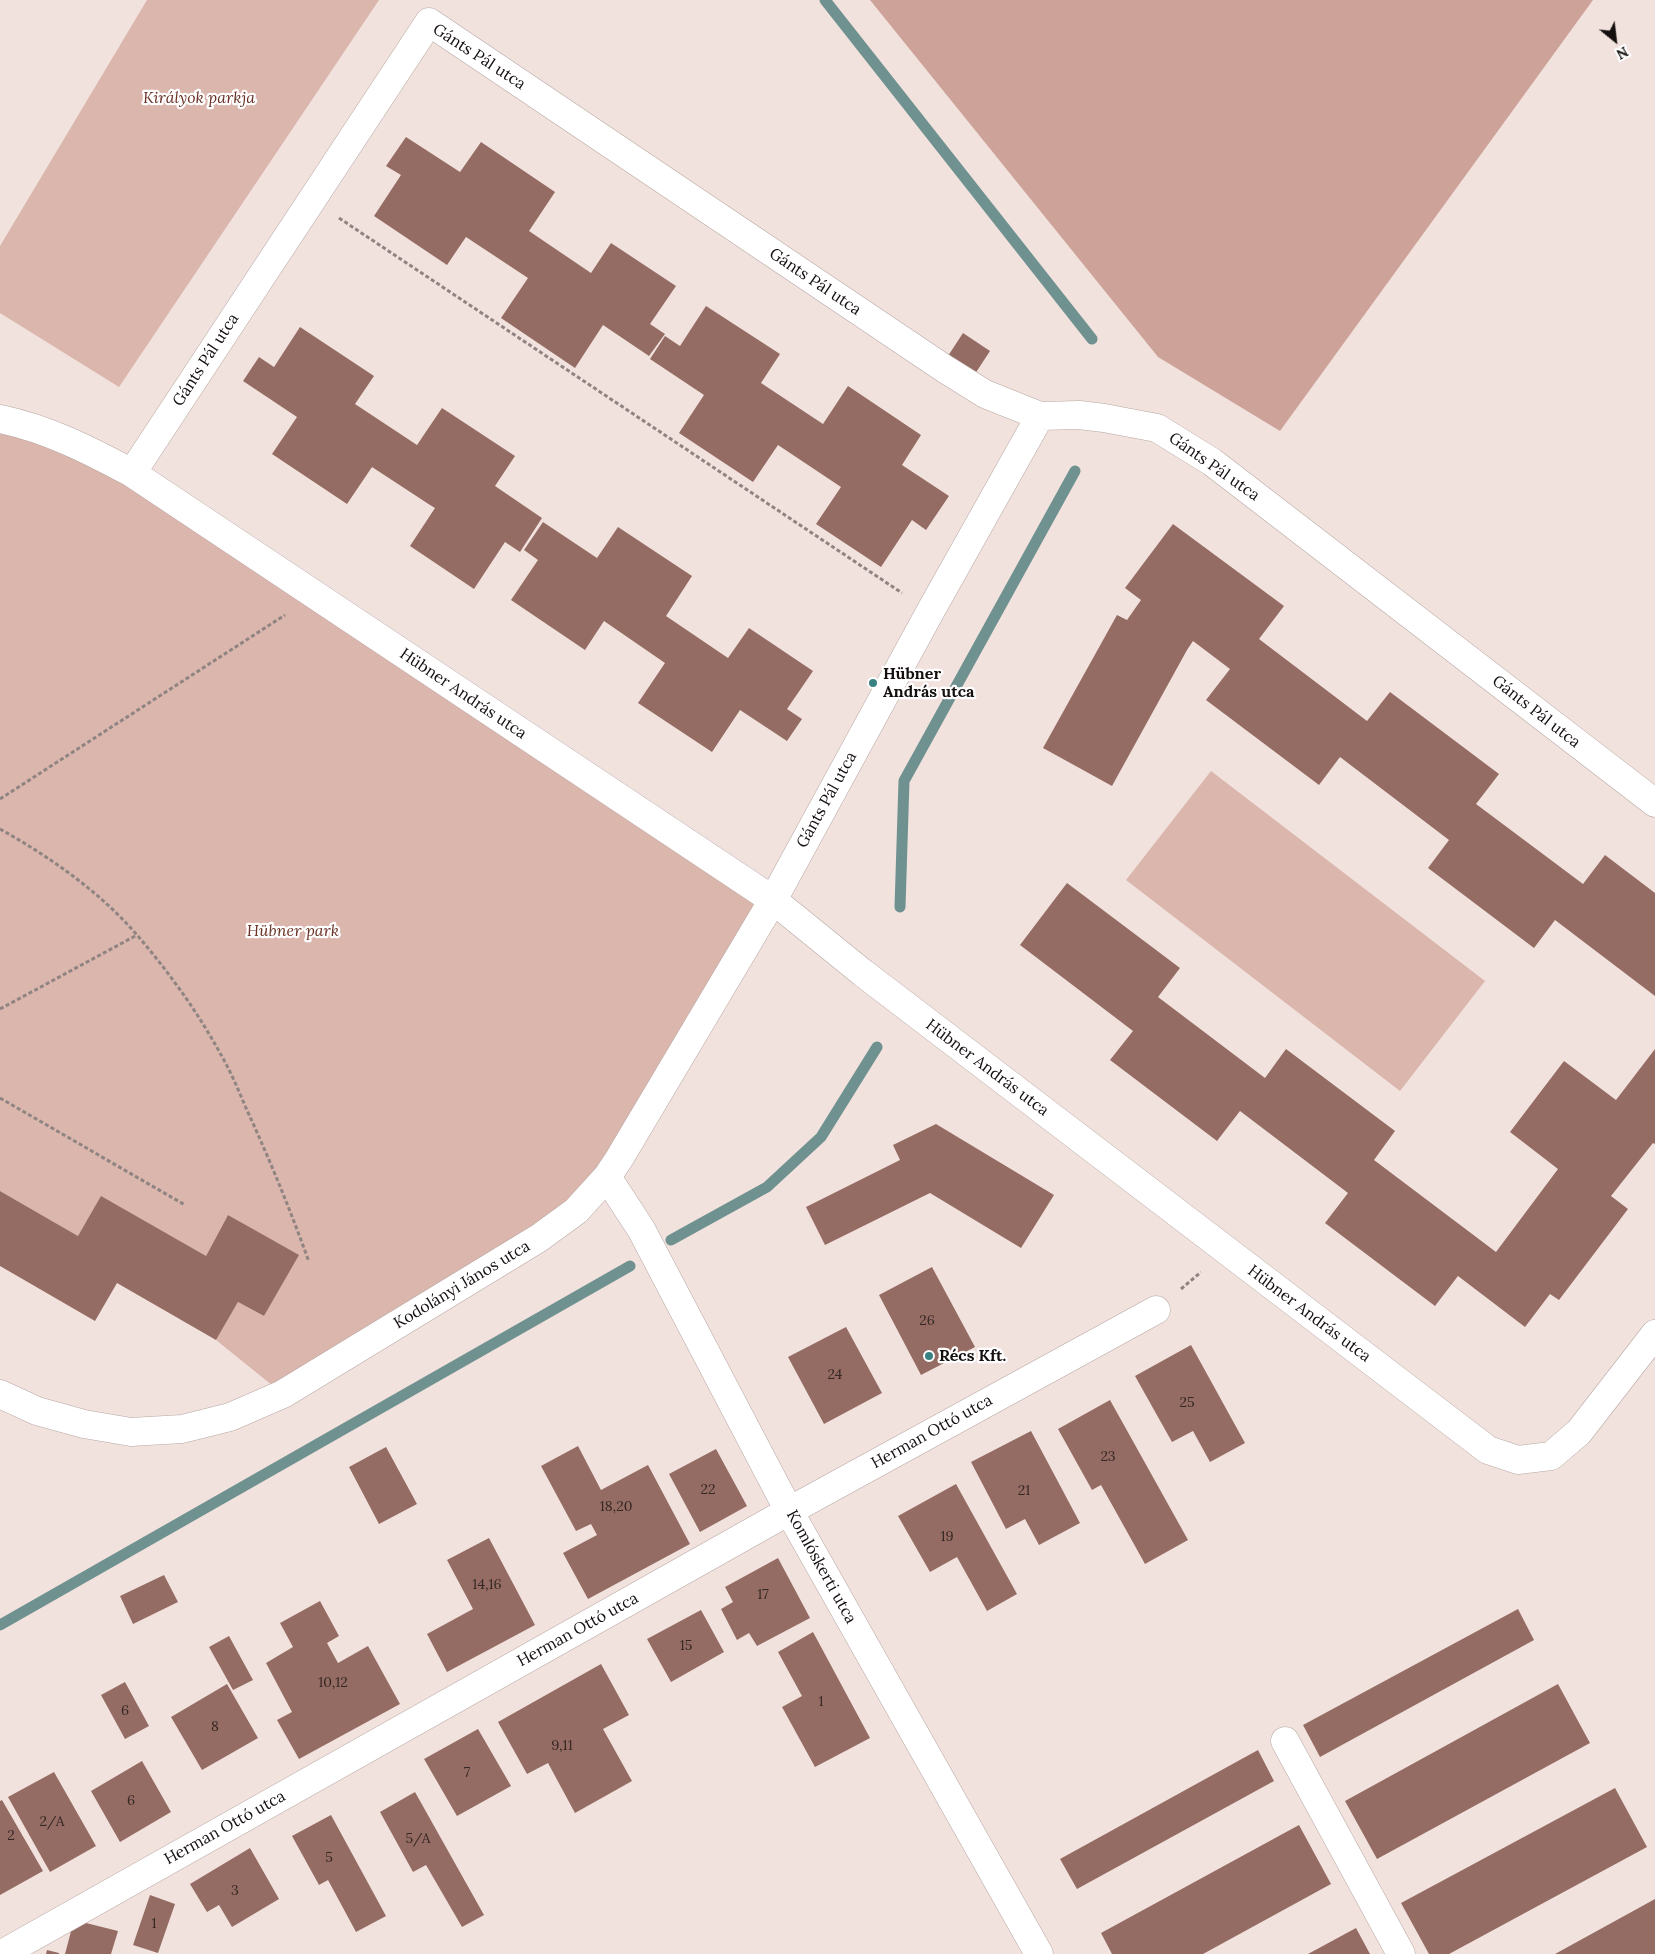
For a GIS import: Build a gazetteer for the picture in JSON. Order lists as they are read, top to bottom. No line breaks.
{"streets":{"street":["Gánts Pál utca","Hübner András utca","Kodolányi János utca","Herman Ottó utca","Komlóskerti utca"]},"crossings":[["Gánts Pál utca","Hübner András utca"],["Gánts Pál utca","Kodolányi János utca"],["Hübner András utca","Kodolányi János utca"],["Kodolányi János utca","Komlóskerti utca"],["Herman Ottó utca","Komlóskerti utca"]],"parks":["Királyok parkja","Hübner park"],"places":["Hübner András utca","Récs Kft."],"house_numbers":["26","24","25","23","22","21","18,20","19","14,16","17","15","10,12","1","6","8","9,11","7","6","2/A","2","5/A","5","3","1"],"north":"bottom right"}
